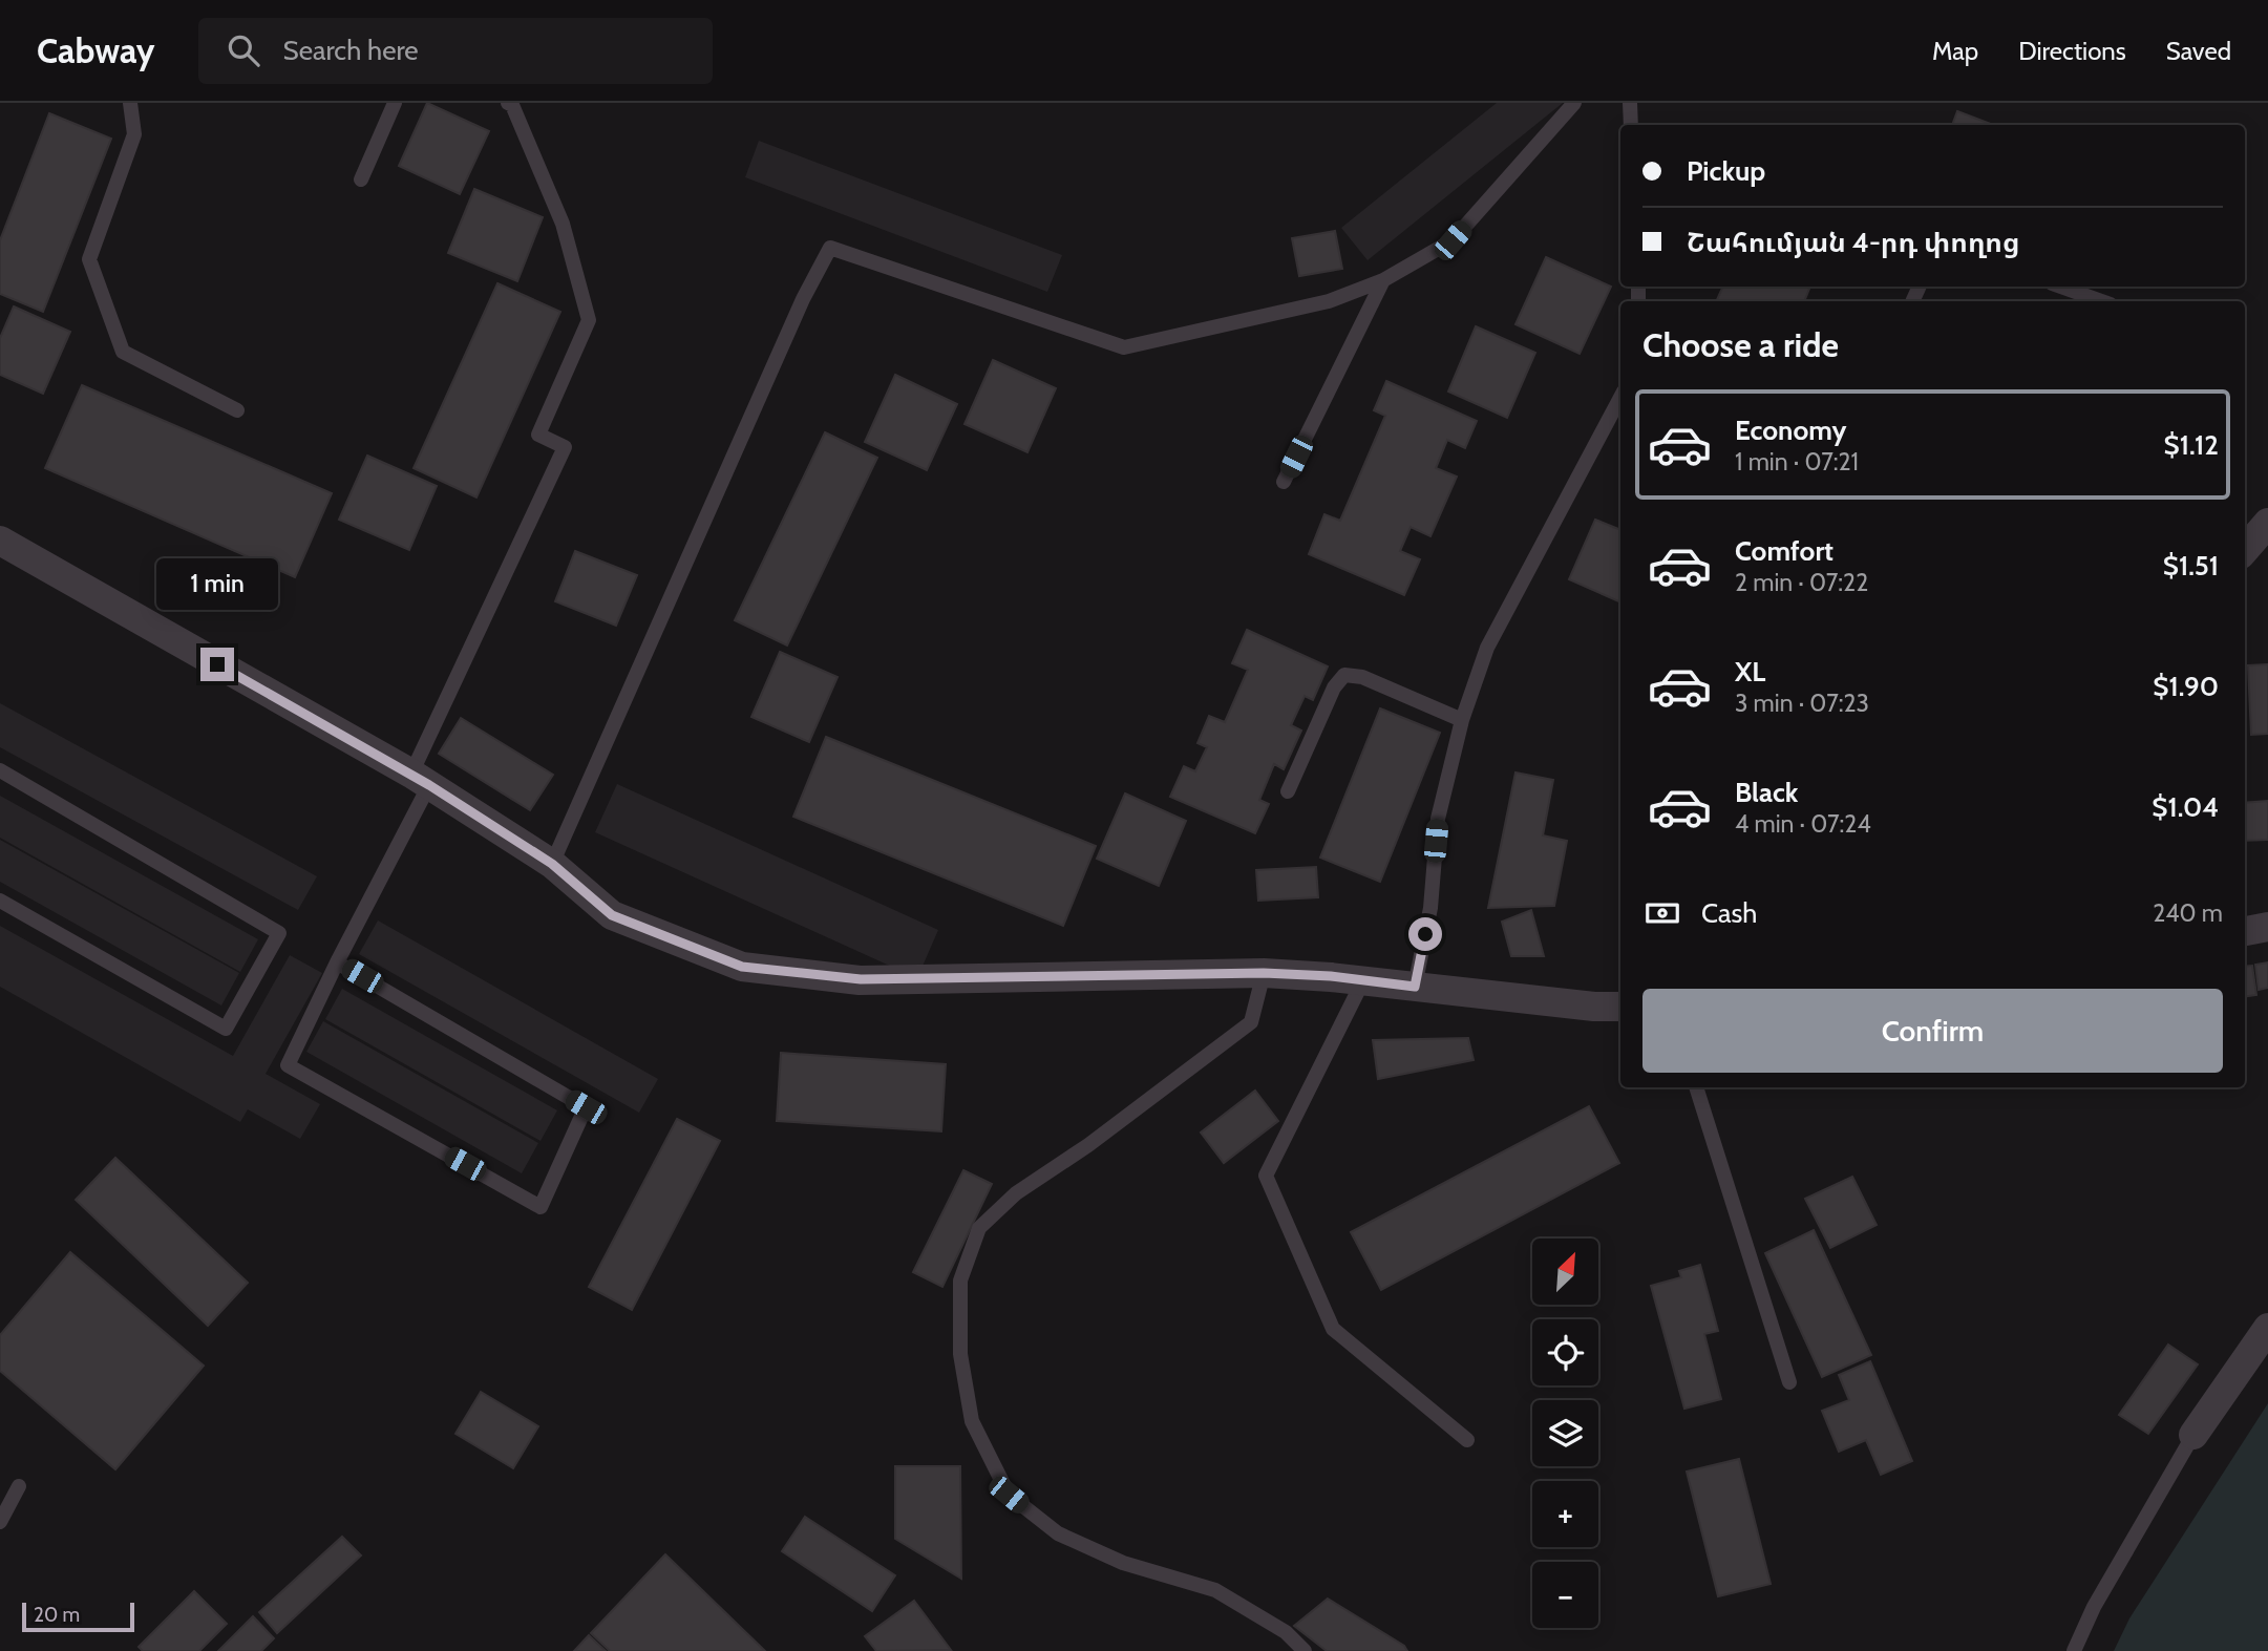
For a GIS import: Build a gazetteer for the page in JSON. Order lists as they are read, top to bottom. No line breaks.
{"scale_bar":"20 m","north":"top right","page":{"header":"Cabway","search":"Search here","nav":["Map","Directions","Saved"],"banner":["Pickup","Շահումյան 4-րդ փողոց"],"heading":"Choose a ride","list":[{"name":"Economy","note":"1 min · 07:21","value":"$1.12"},{"name":"Comfort","note":"2 min · 07:22","value":"$1.51"},{"name":"XL","note":"3 min · 07:23","value":"$1.90"},{"name":"Black","note":"4 min · 07:24","value":"$1.04"}],"bubble":"1 min","pay":["Cash","240 m"],"buttons":"Confirm","map_buttons":["+","−"],"scale":"20 m"}}
